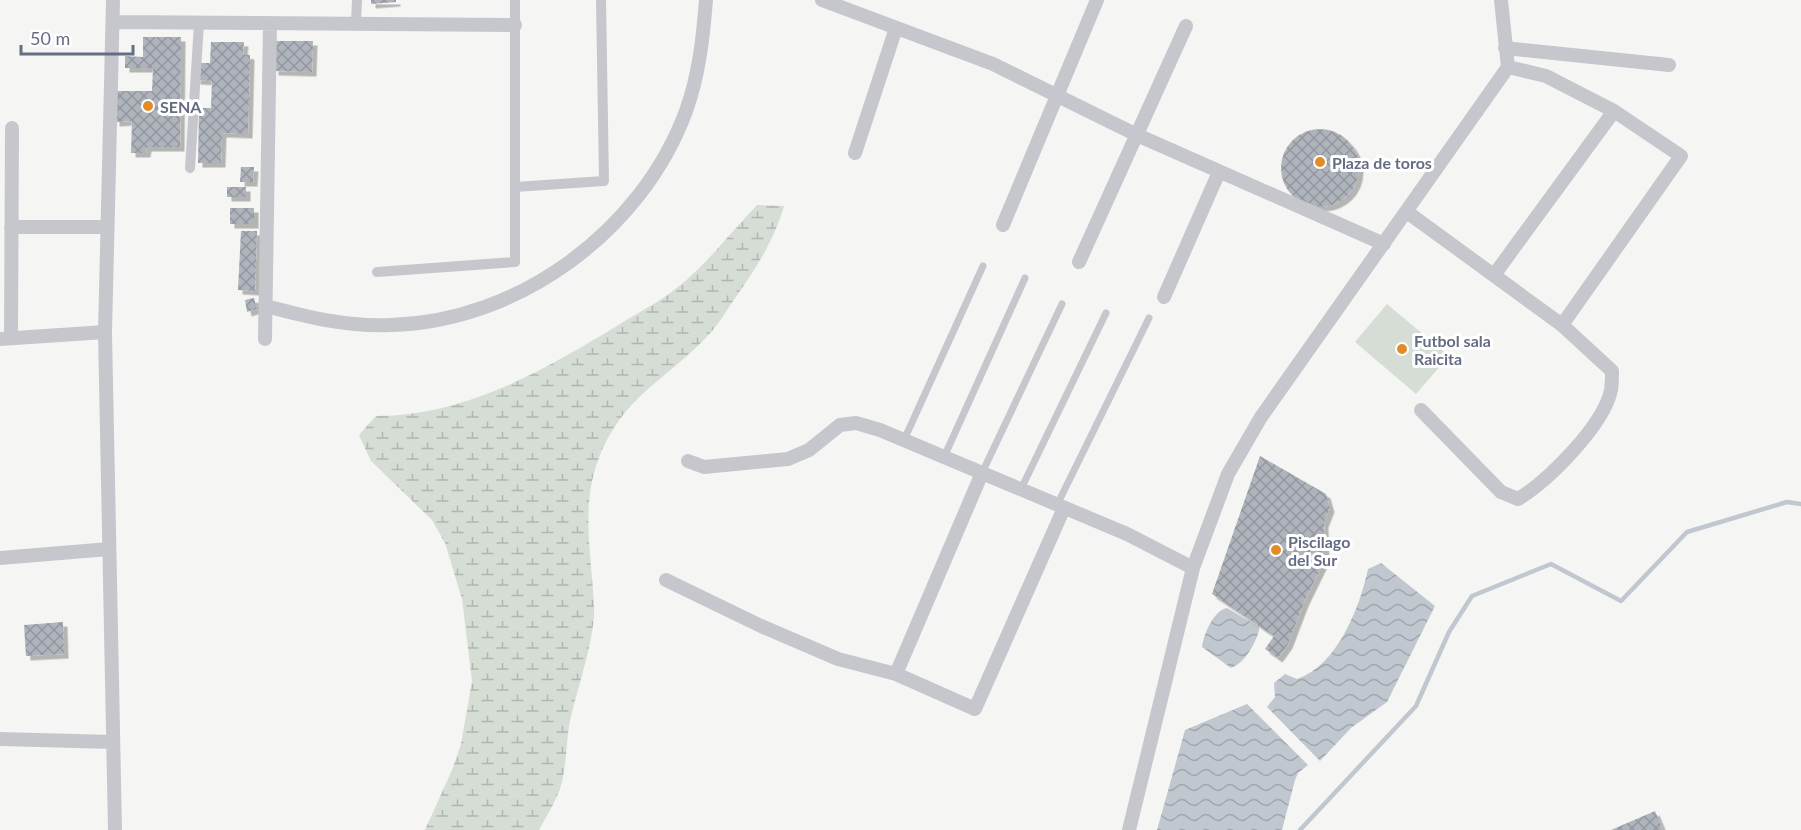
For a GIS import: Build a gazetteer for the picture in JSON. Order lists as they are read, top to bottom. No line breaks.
{"places":["SENA","Plaza de toros","Futbol sala Raicita","Piscilago del Sur"],"scale_bar":"50 m"}
